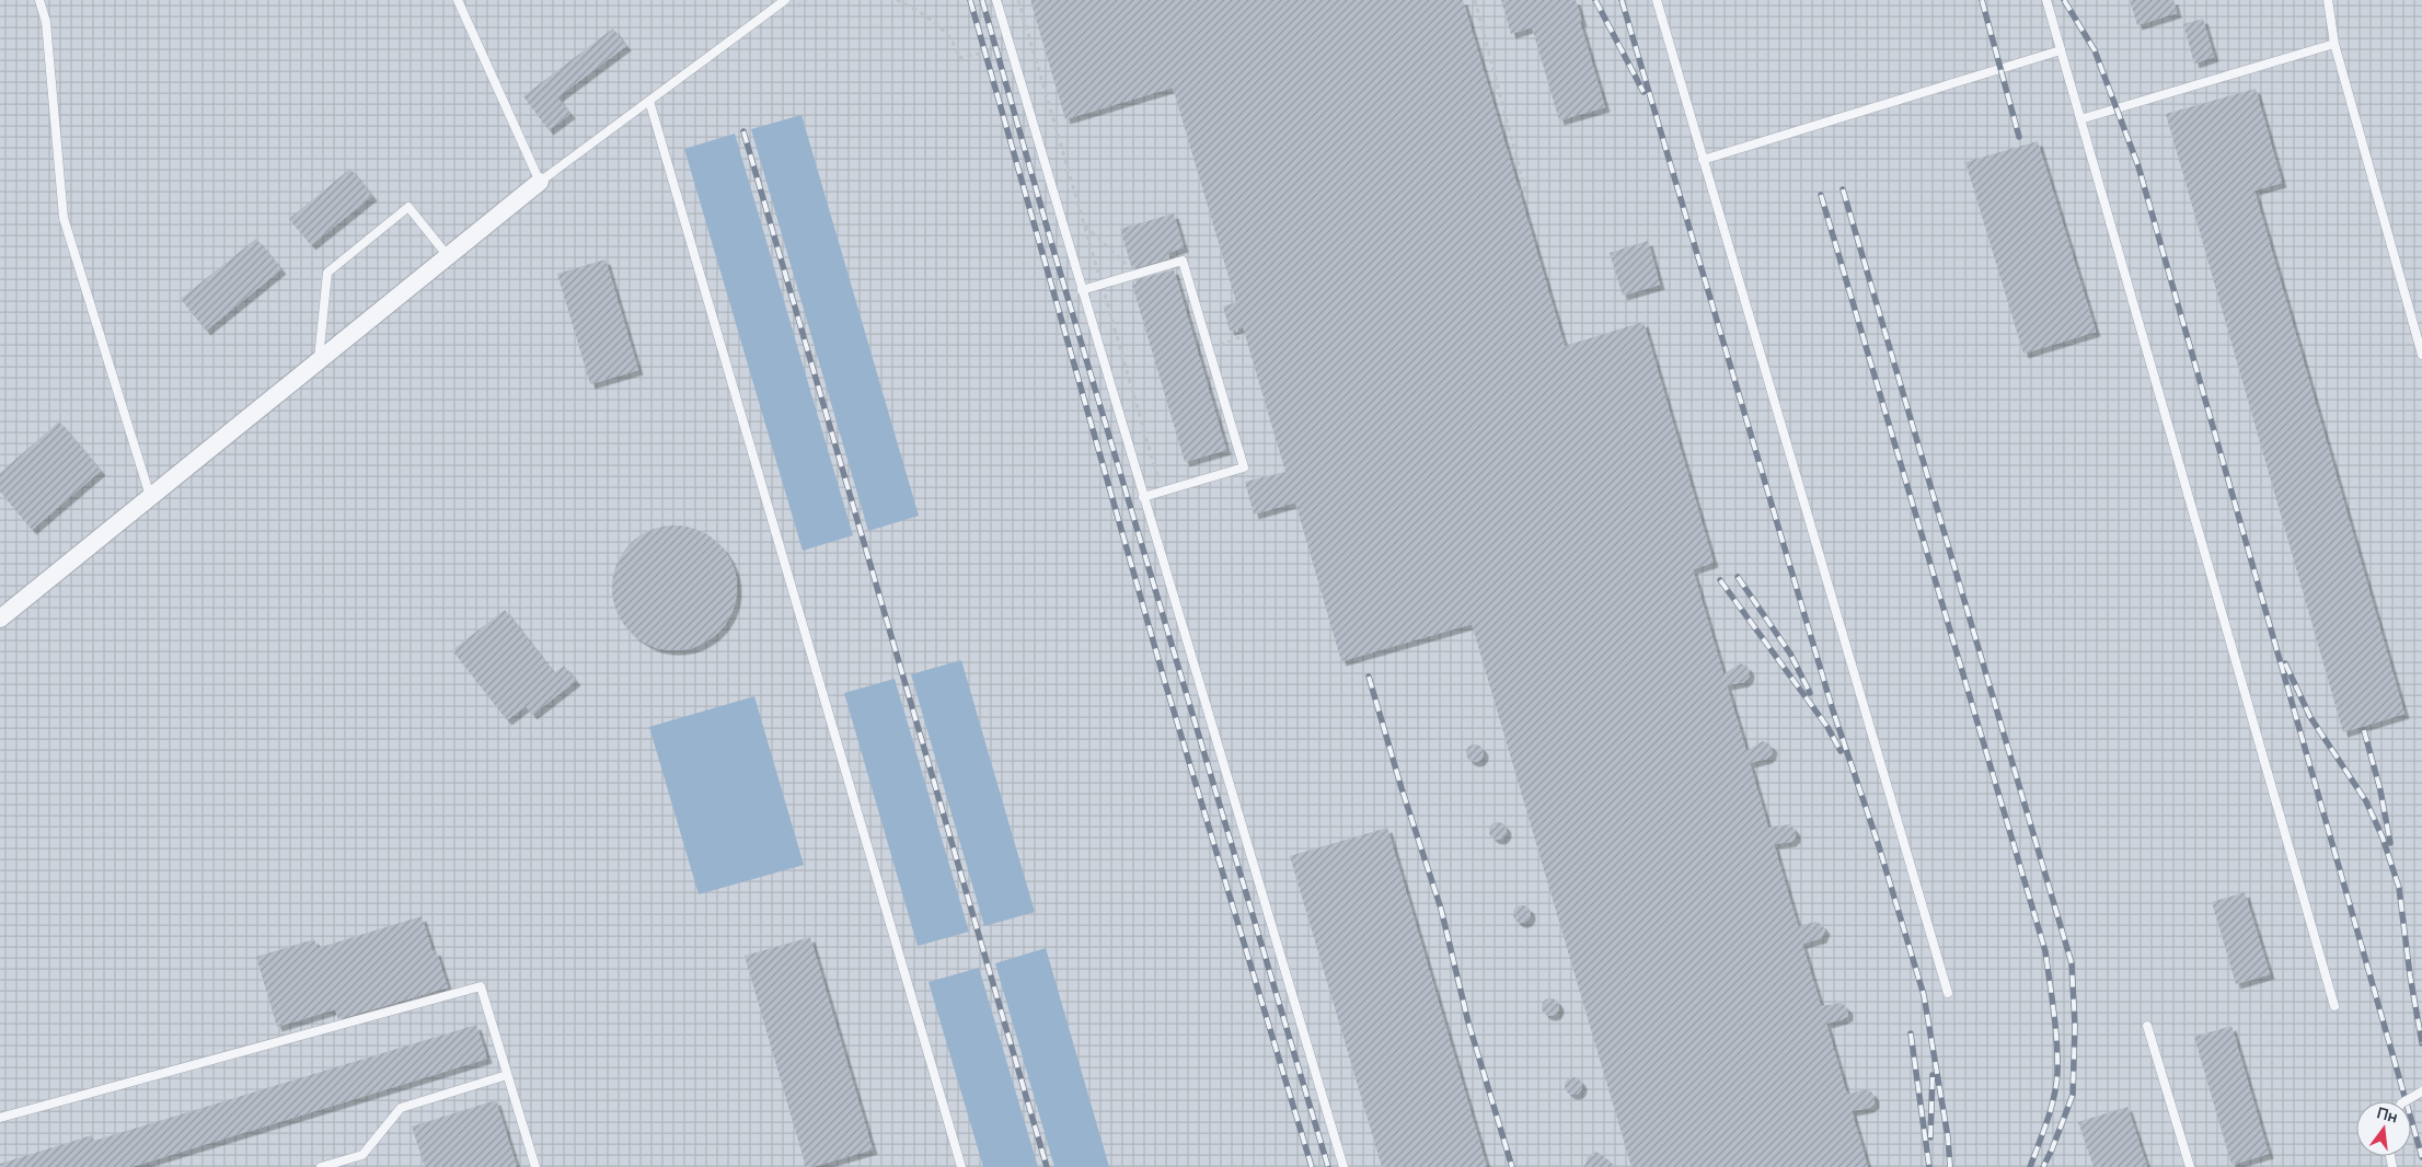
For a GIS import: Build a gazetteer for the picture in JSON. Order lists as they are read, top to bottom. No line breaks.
{"north":"top"}
